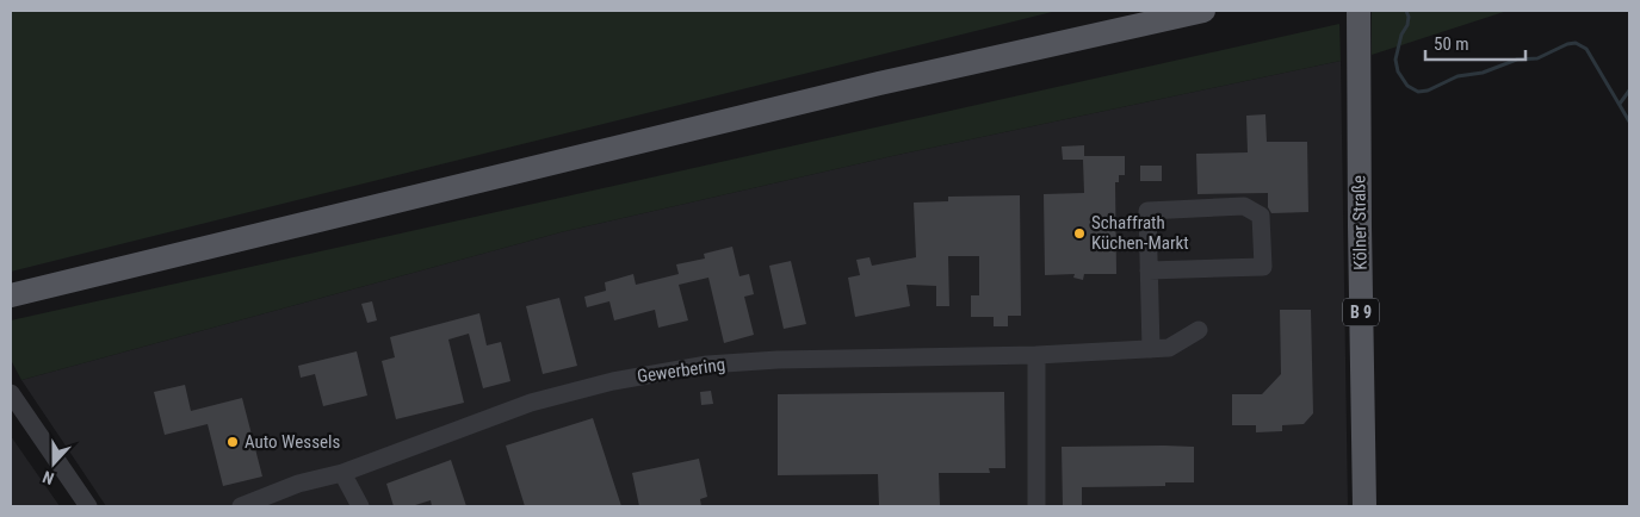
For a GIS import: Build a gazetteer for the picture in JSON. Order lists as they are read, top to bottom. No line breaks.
{"streets":{"main road":["Kölner Straße","B 9"],"street":["Gewerbering"]},"places":["Schaffrath Küchen-Markt","Auto Wessels"],"scale_bar":"50 m","north":"bottom"}
